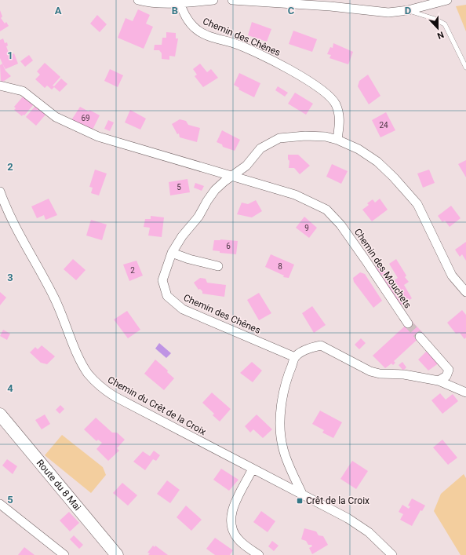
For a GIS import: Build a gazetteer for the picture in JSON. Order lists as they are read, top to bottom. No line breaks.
{"streets":{"main road":["Route du 8 Mai"],"street":["Chemin des Chênes","Chemin des Mouchets","Chemin du Crêt de la Croix"]},"crossings":[["Chemin des Chênes","Chemin des Mouchets"]],"places":{"transit":["Crêt de la Croix"]},"house_numbers":["69","24","5","9","6","8","2"],"north":"bottom","grid":{"columns":["A","B","C","D"],"rows":["1","2","3","4","5"]}}
